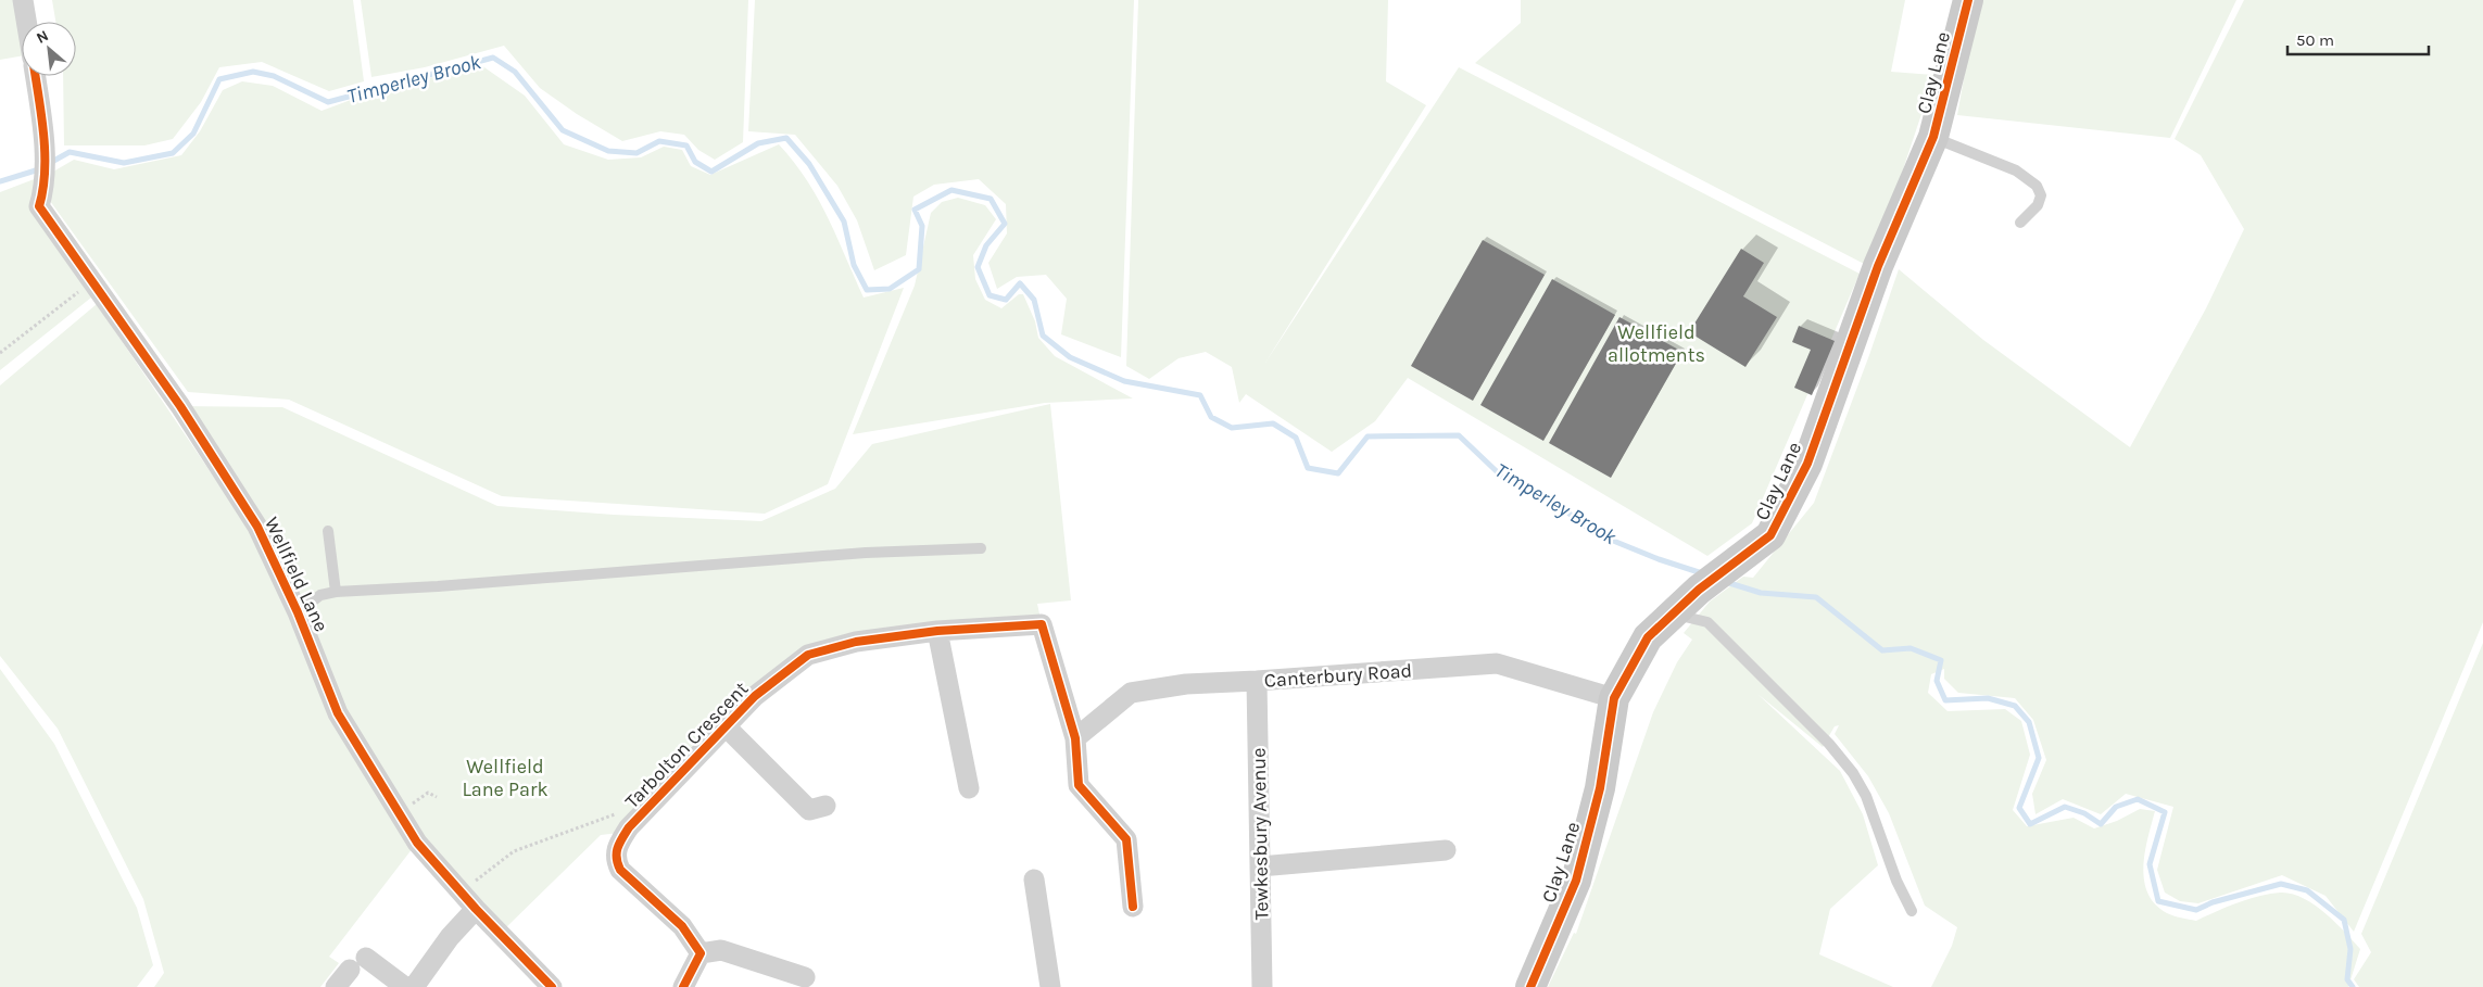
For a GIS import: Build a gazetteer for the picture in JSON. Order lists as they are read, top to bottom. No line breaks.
{"streets":{"street":["Clay Lane","Wellfield Lane","Canterbury Road","Tarbolton Crescent","Tewkesbury Avenue"]},"crossings":[["Clay Lane","Canterbury Road"],["Canterbury Road","Tarbolton Crescent"],["Canterbury Road","Tewkesbury Avenue"]],"water":["Timperley Brook"],"parks":["Wellfield allotments","Wellfield Lane Park"],"scale_bar":"50 m","north":"top left"}
